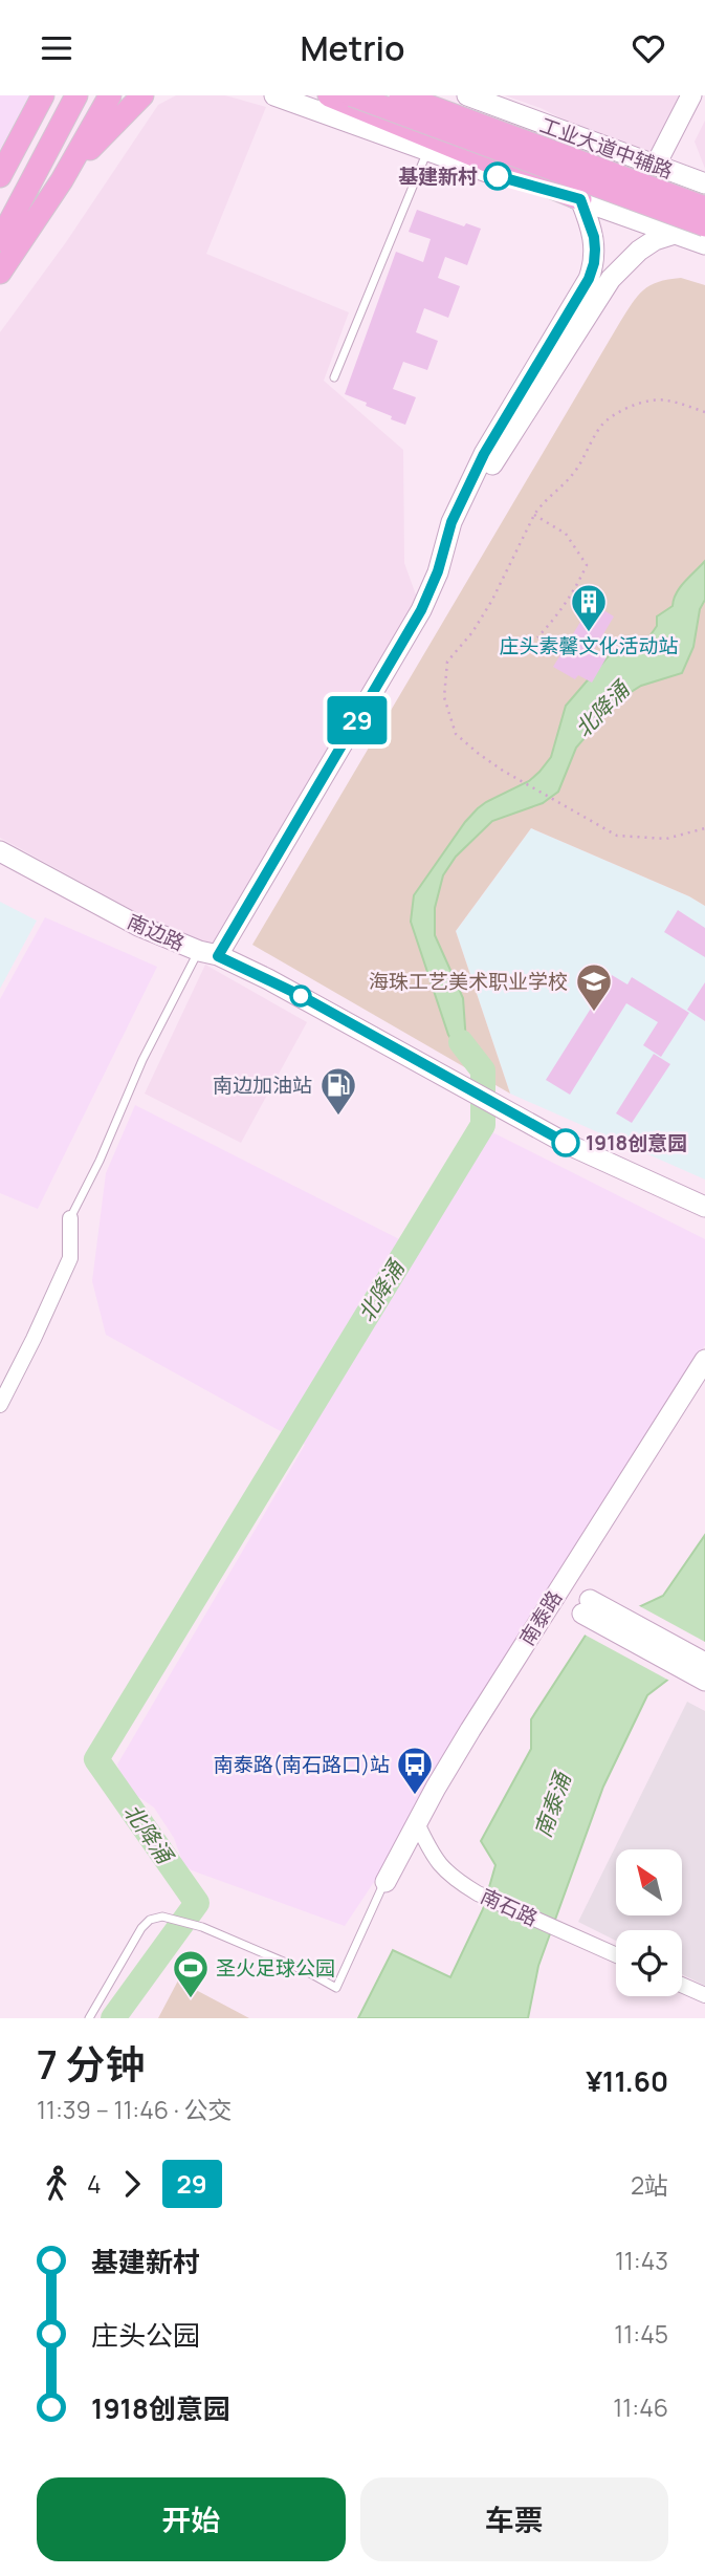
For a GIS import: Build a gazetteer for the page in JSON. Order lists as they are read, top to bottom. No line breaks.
{"streets":{"street":["工业大道中辅路","南边路","南泰路","南石路"]},"crossings":[["南泰路","南石路"]],"water":["北降涌","南泰涌"],"places":{"other":["基建新村","1918创意园"],"building":["庄头素馨文化活动站"],"school or university":["海珠工艺美术职业学校"],"fuel station":["南边加油站"],"bus stop":["南泰路(南石路口)站"],"sports":["圣火足球公园"]},"lines":["bus line 29"],"north":"top left","page":{"header":"Metrio","on_map":"29","heading":["7 分钟","11:39 – 11:46 · 公交","¥11.60"],"legs":["4","29","2站"],"list":[{"name":"基建新村","value":"11:43"},{"name":"庄头公园","value":"11:45"},{"name":"1918创意园","value":"11:46"}],"buttons":["开始","车票"]}}
